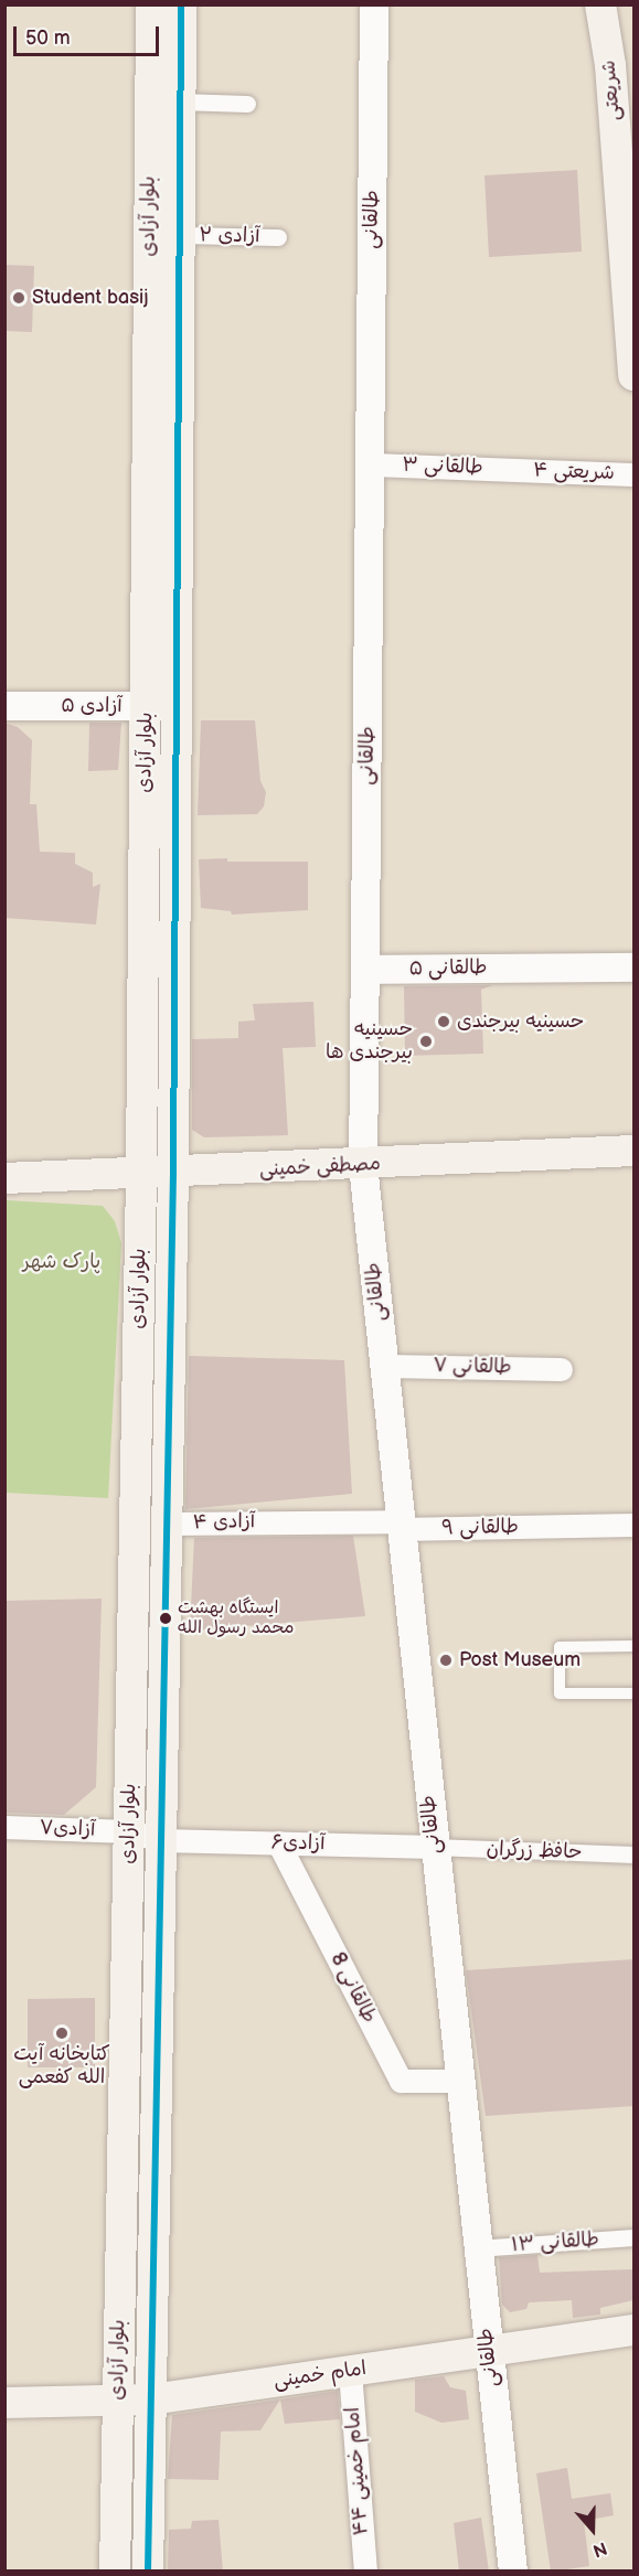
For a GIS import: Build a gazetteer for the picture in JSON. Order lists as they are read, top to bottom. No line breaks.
{"streets":{"main road":["شریعتی","بلوار آزادی","مصطفی خمینی","امام خمینی"],"street":["طالقانی","آزادی ۲","طالقانی ۳","شریعتی ۴","آزادی ۵","طالقانی ۵","طالقانی ۷","آزادی ۴","طالقانی ۹","آزادی۷","آزادی۶","حافظ زرگران","طالقانی 8","طالقانی ۱۳","امام خمینی ۴۴"]},"crossings":[["بلوار آزادی","آزادی ۲"],["بلوار آزادی","آزادی ۵"],["بلوار آزادی","مصطفی خمینی"],["بلوار آزادی","آزادی ۴"],["بلوار آزادی","آزادی۷"],["بلوار آزادی","آزادی۶"],["بلوار آزادی","امام خمینی"],["طالقانی","طالقانی ۳"],["طالقانی","طالقانی ۵"],["طالقانی","مصطفی خمینی"],["طالقانی","طالقانی ۷"],["طالقانی","آزادی ۴"],["طالقانی","طالقانی ۹"],["طالقانی","آزادی۶"],["طالقانی","حافظ زرگران"],["طالقانی","طالقانی 8"],["طالقانی","طالقانی ۱۳"],["طالقانی","امام خمینی"],["طالقانی ۳","شریعتی ۴"],["آزادی ۴","طالقانی ۹"],["آزادی۷","آزادی۶"],["آزادی۶","حافظ زرگران"],["آزادی۶","طالقانی 8"],["امام خمینی","امام خمینی ۴۴"]],"parks":["پارک شهر"],"places":["Student basij","حسینیه بیرجندی","حسینیه بیرجندی ها","ایستگاه بهشت محمد رسول الله","Post Museum","کتابخانه آیت الله کفعمی"],"scale_bar":"50 m","north":"bottom"}
